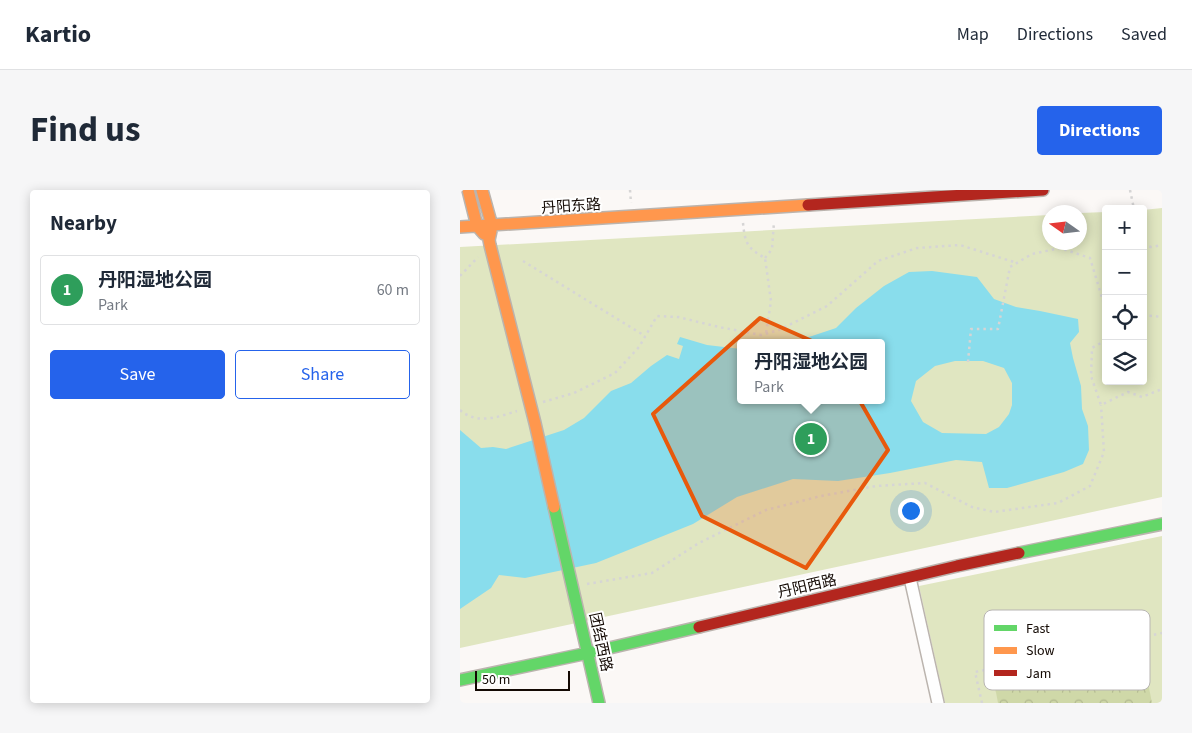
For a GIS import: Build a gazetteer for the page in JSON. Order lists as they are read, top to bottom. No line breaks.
{"streets":{"street":["丹阳东路","丹阳西路","团结西路"]},"crossings":[["丹阳西路","团结西路"]],"legend":["Fast","Slow","Jam"],"scale_bar":"50 m","north":"left","page":{"header":"Kartio","nav":["Map","Directions","Saved"],"title":"Find us","buttons":["Directions",["Save","Share"]],"heading":"Nearby","map_buttons":["+","−"],"list":[{"mark":"1","name":"丹阳湿地公园","note":"Park","value":"60 m"}],"popup":["丹阳湿地公园","Park"],"pins":"1","scale":"50 m"}}
